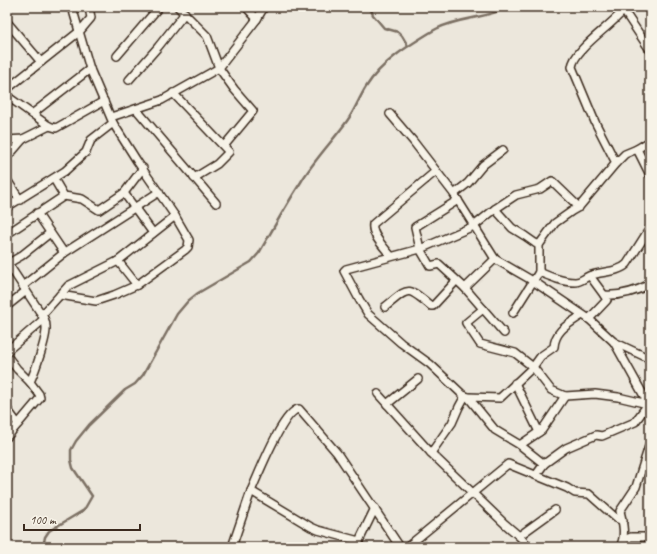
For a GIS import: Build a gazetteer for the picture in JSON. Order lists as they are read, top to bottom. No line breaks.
{"scale_bar":"100 m"}
